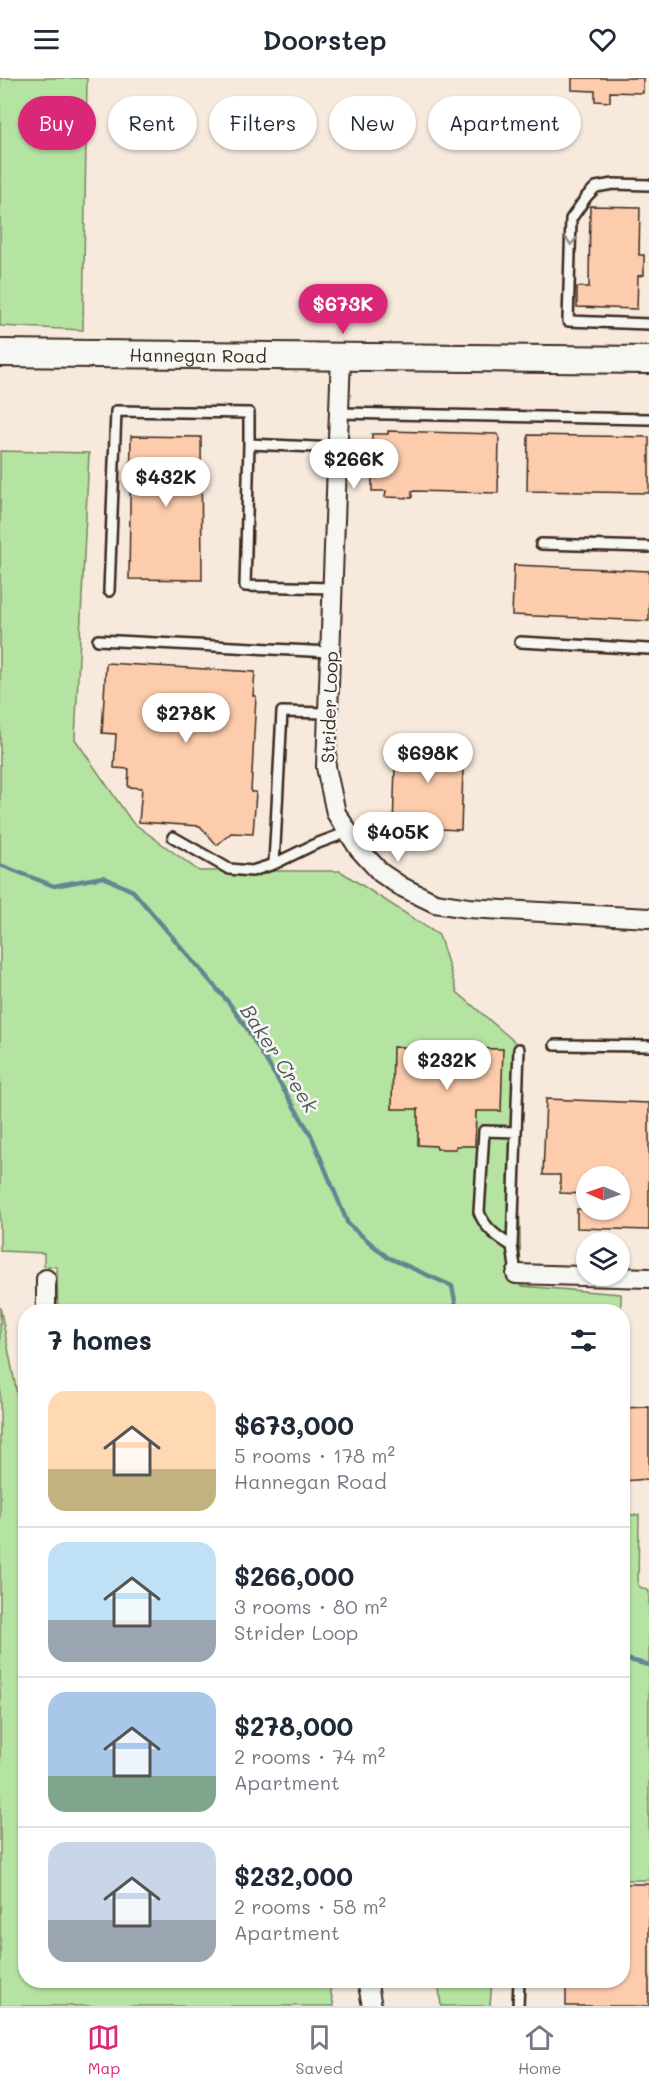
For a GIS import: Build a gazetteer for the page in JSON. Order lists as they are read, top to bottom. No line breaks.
{"streets":{"main road":["Hannegan Road"],"street":["Strider Loop"]},"crossings":[["Hannegan Road","Strider Loop"]],"water":["Baker Creek"],"north":"left","page":{"header":"Doorstep","chip":["Buy","Rent","Filters","New","Apartment"],"price":["$673K","$266K","$432K","$278K","$698K","$405K","$232K"],"heading":"7 homes","list":[{"name":"$673,000","note":"5 rooms · 178 m² · Hannegan Road"},{"name":"$266,000","note":"3 rooms · 80 m² · Strider Loop"},{"name":"$278,000","note":"2 rooms · 74 m² · Apartment"},{"name":"$232,000","note":"2 rooms · 58 m² · Apartment"}],"tabs":["Map","Saved","Home"]}}
